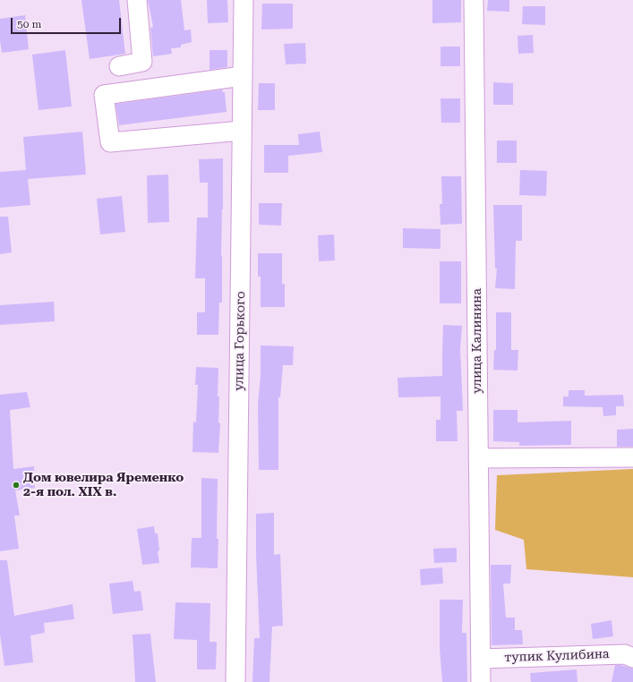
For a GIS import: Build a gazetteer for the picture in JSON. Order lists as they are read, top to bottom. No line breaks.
{"streets":{"street":["улица Горького","улица Калинина","тупик Кулибина"]},"crossings":[["улица Калинина","тупик Кулибина"]],"places":["Дом ювелира Яременко 2-я пол. XIX в."],"scale_bar":"50 m"}
